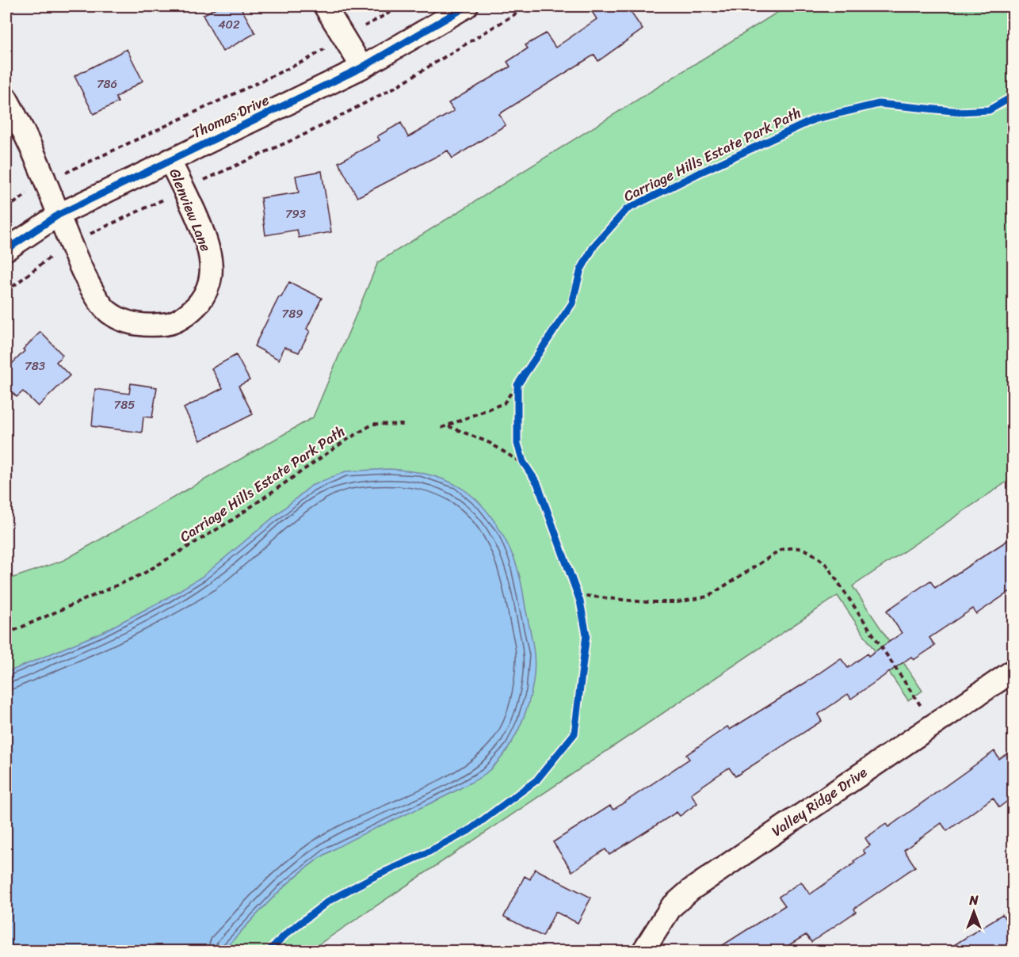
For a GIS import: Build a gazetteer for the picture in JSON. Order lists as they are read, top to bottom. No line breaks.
{"streets":{"street":["Thomas Drive","Glenview Lane","Valley Ridge Drive"],"cycle path":["Carriage Hills Estate Park Path"]},"crossings":[["Thomas Drive","Glenview Lane"]],"house_numbers":["402","786","793","789","783","785"],"north":"top"}
